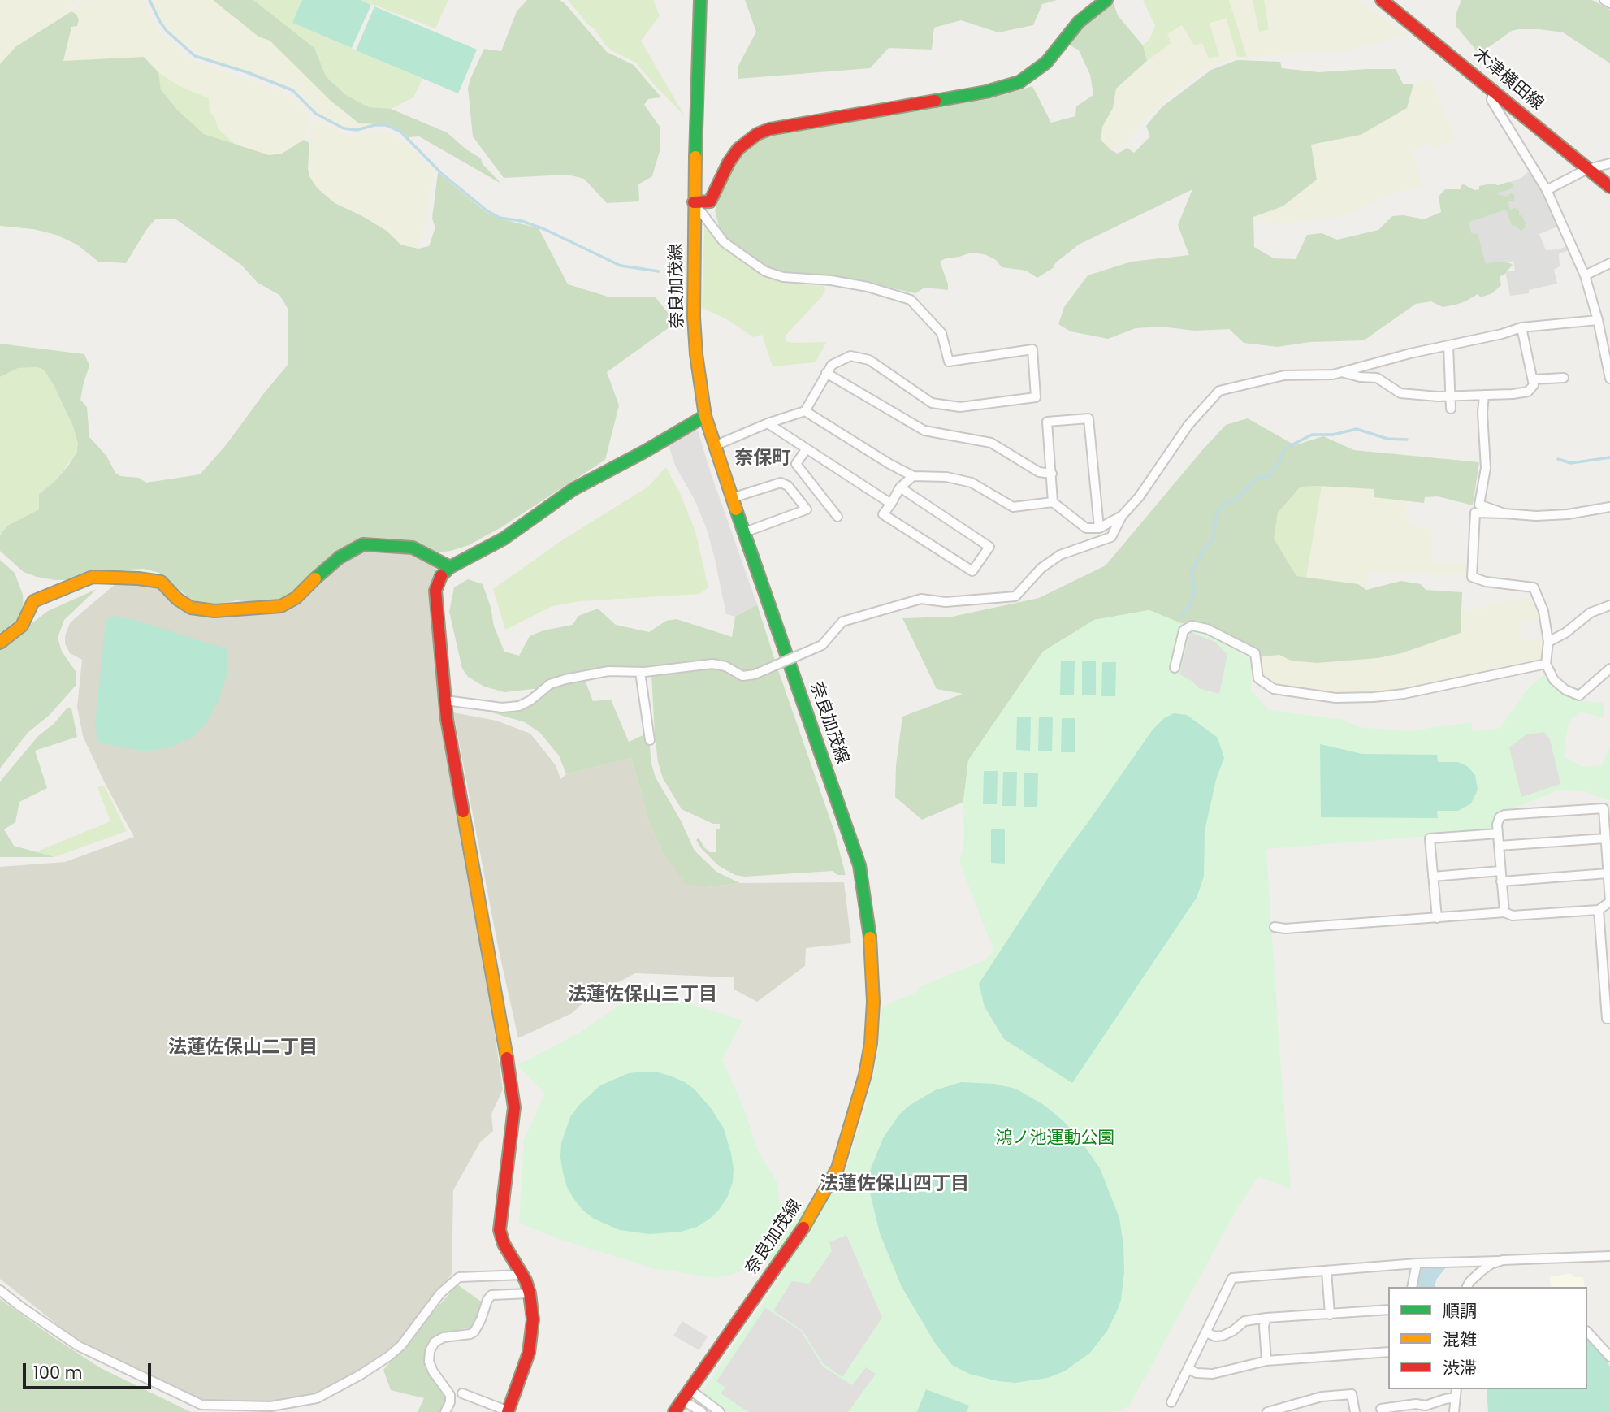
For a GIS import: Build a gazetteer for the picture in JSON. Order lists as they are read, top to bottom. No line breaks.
{"streets":{"main road":["木津横田線","奈良加茂線"]},"districts":["奈保町","法蓮佐保山三丁目","法蓮佐保山二丁目","法蓮佐保山四丁目"],"parks":["鴻ノ池運動公園"],"legend":["順調","混雑","渋滞"],"scale_bar":"100 m"}
